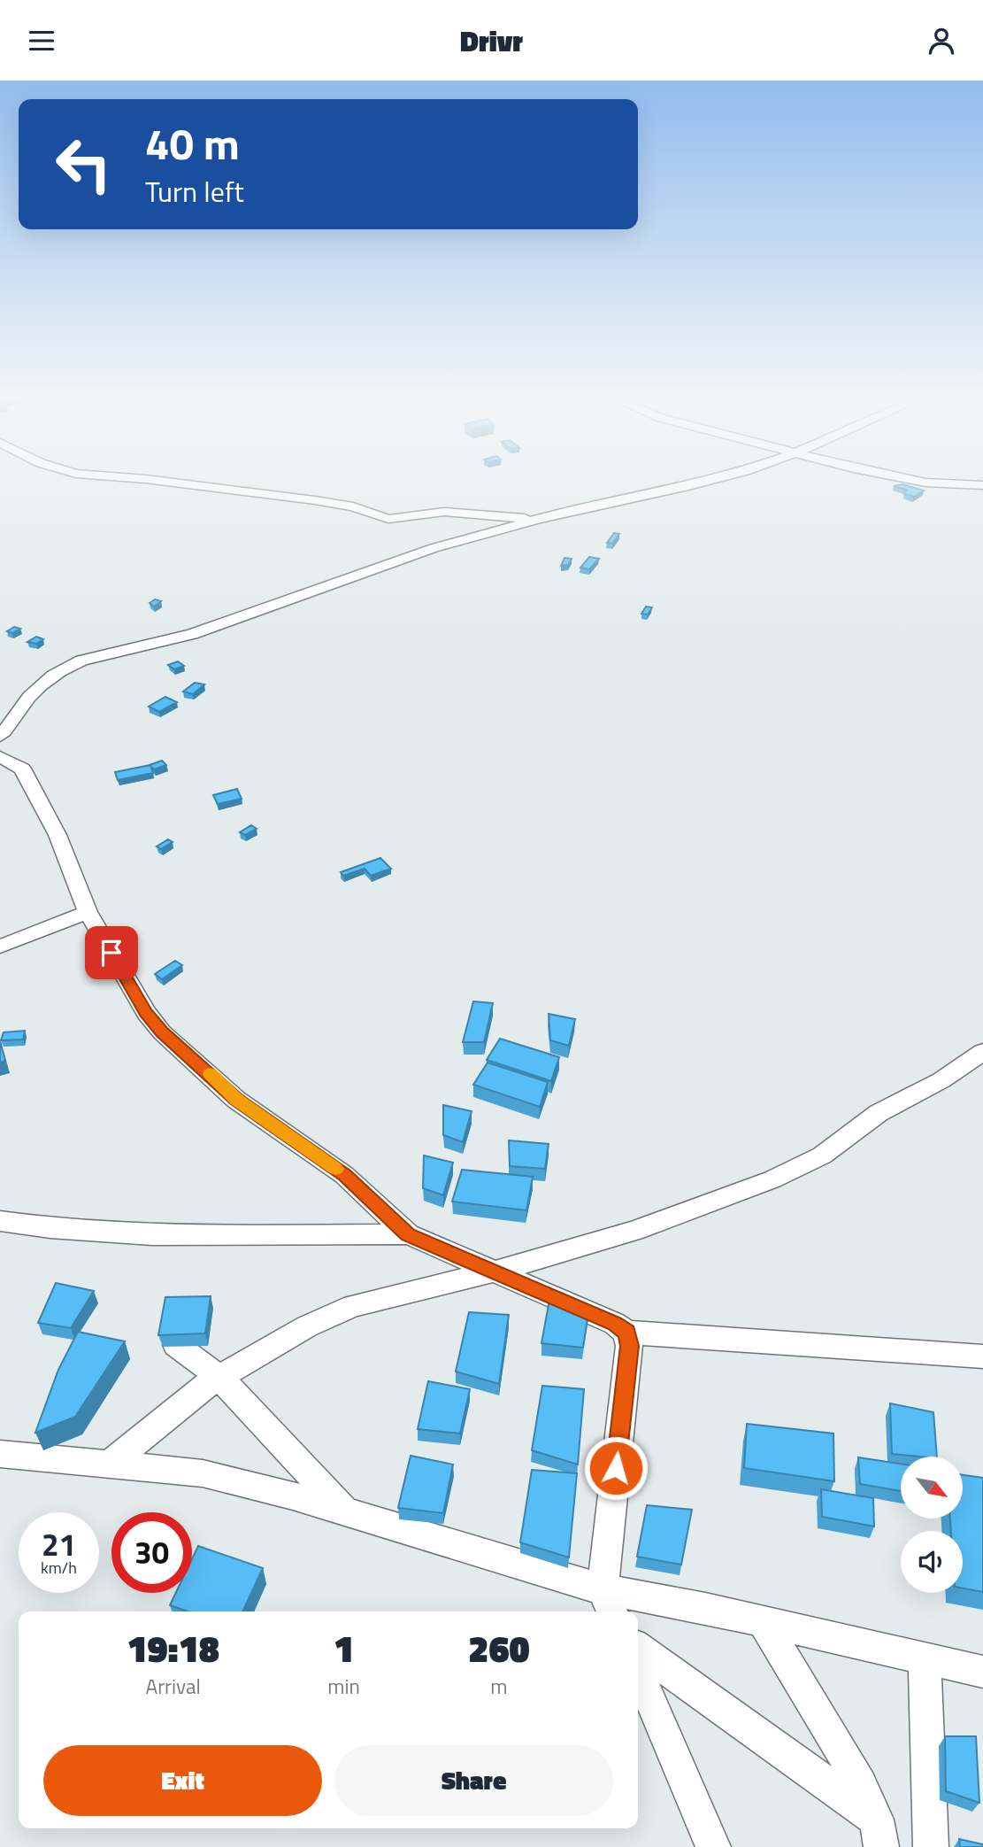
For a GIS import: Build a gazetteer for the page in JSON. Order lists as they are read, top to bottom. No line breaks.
{"north":"bottom right","page":{"header":"Drivr","turn":["40 m","Turn left"],"speed":"21 km/h","limit":"30","eta":["19:18","Arrival","1","min","260","m"],"buttons":["Exit","Share"]}}
